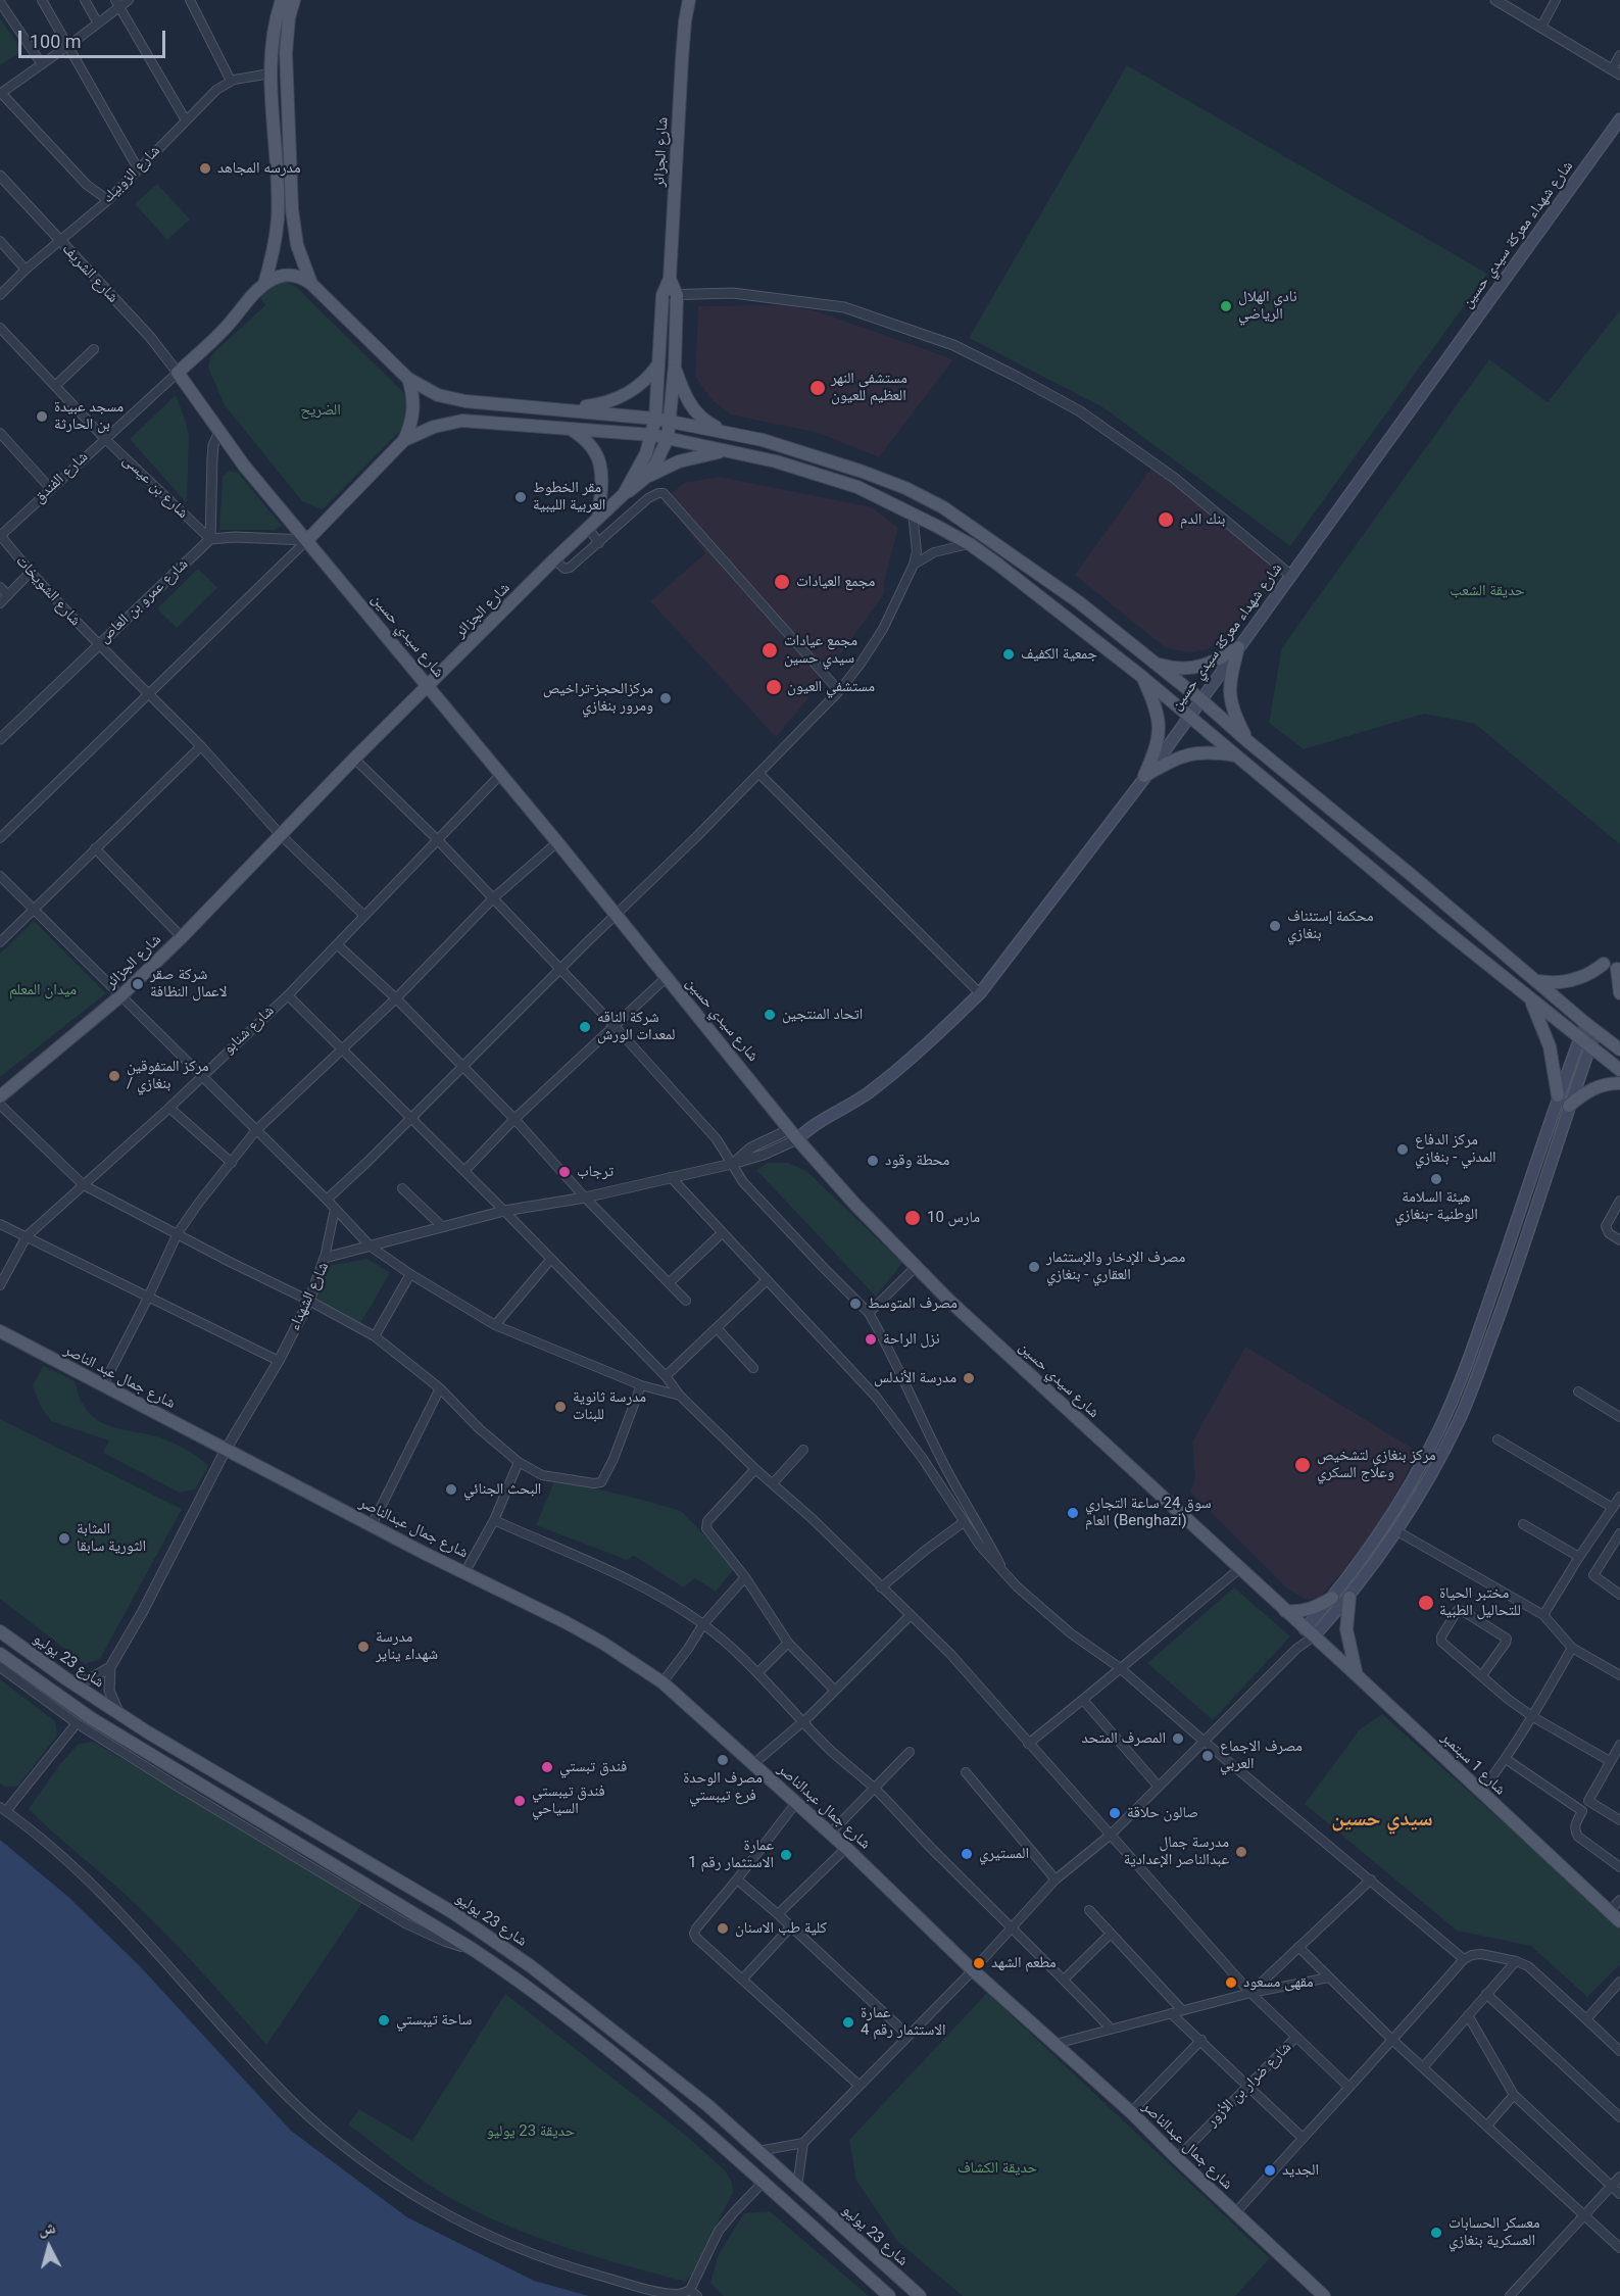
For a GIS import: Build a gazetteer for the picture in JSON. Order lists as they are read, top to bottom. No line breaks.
{"streets":{"main road":["شارع الجزائر","شارع شهداء معركة سيدي حسين","شارع سيدي حسين","شارع جمال عبد الناصر","شارع جمال عبدالناصر","شارع 23 يوليو","شارع 1 سبتمبر"],"street":["شارع الزوبيك","شارع الشريف","شارع الفندق","شارع بن عيسى","شارع الشويخات","شارع عمرو بن العاص","شارع شنابو","شارع الشهداء","شارع ضرار بن الأزور"]},"crossings":[["شارع الجزائر","شارع الشويخات"],["شارع الجزائر","شارع سيدي حسين"],["شارع الزوبيك","شارع الشريف"],["شارع شهداء معركة سيدي حسين","شارع سيدي حسين"],["شارع شهداء معركة سيدي حسين","شارع الشهداء"],["شارع الشريف","شارع الفندق"],["شارع الشريف","شارع سيدي حسين"],["شارع الفندق","شارع بن عيسى"],["شارع الفندق","شارع الشويخات"],["شارع الفندق","شارع سيدي حسين"],["شارع بن عيسى","شارع عمرو بن العاص"],["شارع الشويخات","شارع عمرو بن العاص"],["شارع الشويخات","شارع شنابو"],["شارع سيدي حسين","شارع شنابو"],["شارع سيدي حسين","شارع الشهداء"],["شارع سيدي حسين","شارع 1 سبتمبر"],["شارع الشهداء","شارع جمال عبد الناصر"],["شارع الشهداء","شارع جمال عبدالناصر"],["شارع جمال عبد الناصر","شارع جمال عبدالناصر"],["شارع جمال عبدالناصر","شارع ضرار بن الأزور"]],"districts":["سيدي حسين"],"parks":["الضريح","حديقة الشعب","ميدان المعلم","حديقة 23 يوليو","حديقة الكشاف"],"places":["مدرسه المجاهد","نادي الهلال الرياضي","مستشفى النهر العظيم للعيون","مسجد عبيدة بن الحارثة","مقر الخطوط العربية الليبية","بنك الدم","مجمع العيادات","مجمع عيادات سيدي حسين","جمعية الكفيف","مستشفي العيون","مركزالحجز-تراخيص ومرور بنغازي","محكمة إستئناف بنغازي","شركة صقر لاعمال النظافة","اتحاد المنتجين","شركة الناقه لمعدات الورش","مركز المتفوقين / بنغازي","مركز الدفاع المدني - بنغازي","محطة وقود","ترجاب","هيئة السلامة الوطنية -بنغازي","10 مارس","مصرف الإدخار والإستثمار العقاري - بنغازي","مصرف المتوسط","نزل الراحة","مدرسة الأندلس","مدرسة ثانوية للبنات","مركز بنغازي لتشخيص وعلاج السكري","البحث الجنائي","سوق 24 ساعة التجاري العام (Benghazi)","المثابة الثورية سابقا","مختبر الحياة للتحاليل الطبية","مدرسة شهداء يناير","المصرف المتحد","مصرف الاجماع العربي","مصرف الوحدة فرع تيبستي","فندق تبستي","فندق تيبستي السياحي","صالون حلاقة","مدرسة جمال عبدالناصر الإعدادية","المستيري","عمارة الاستثمار رقم 1","كلية طب الاسنان","مطعم الشهد","مقهى مسعود","ساحة تيبستي","عمارة الاستثمار رقم 4","الجديد","معسكر الحسابات العسكرية بنغازي"],"scale_bar":"100 m","north":"top"}
